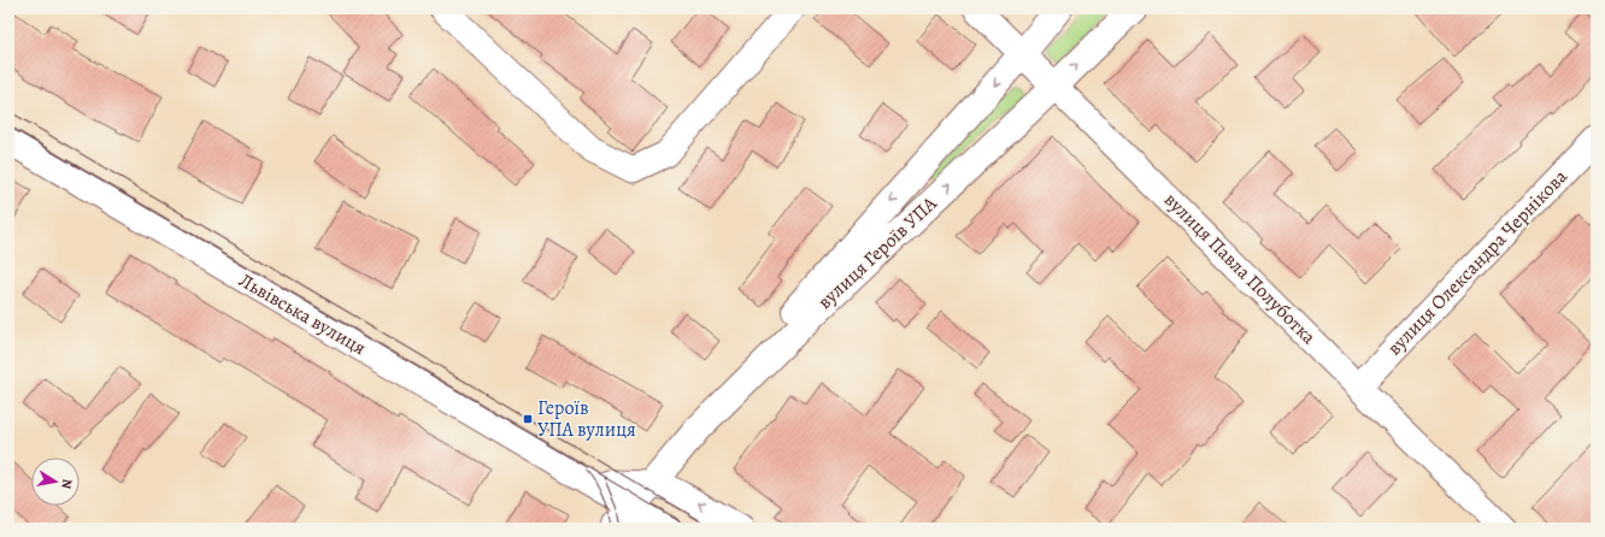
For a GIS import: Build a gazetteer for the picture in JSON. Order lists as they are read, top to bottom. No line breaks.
{"streets":{"street":["вулиця Героїв УПА","вулиця Олександра Чернікова","вулиця Павла Полуботка","Львівська вулиця"]},"crossings":[["вулиця Героїв УПА","вулиця Павла Полуботка"],["вулиця Героїв УПА","Львівська вулиця"],["вулиця Олександра Чернікова","вулиця Павла Полуботка"]],"places":{"transit":["Героїв УПА вулиця"]},"north":"right"}
